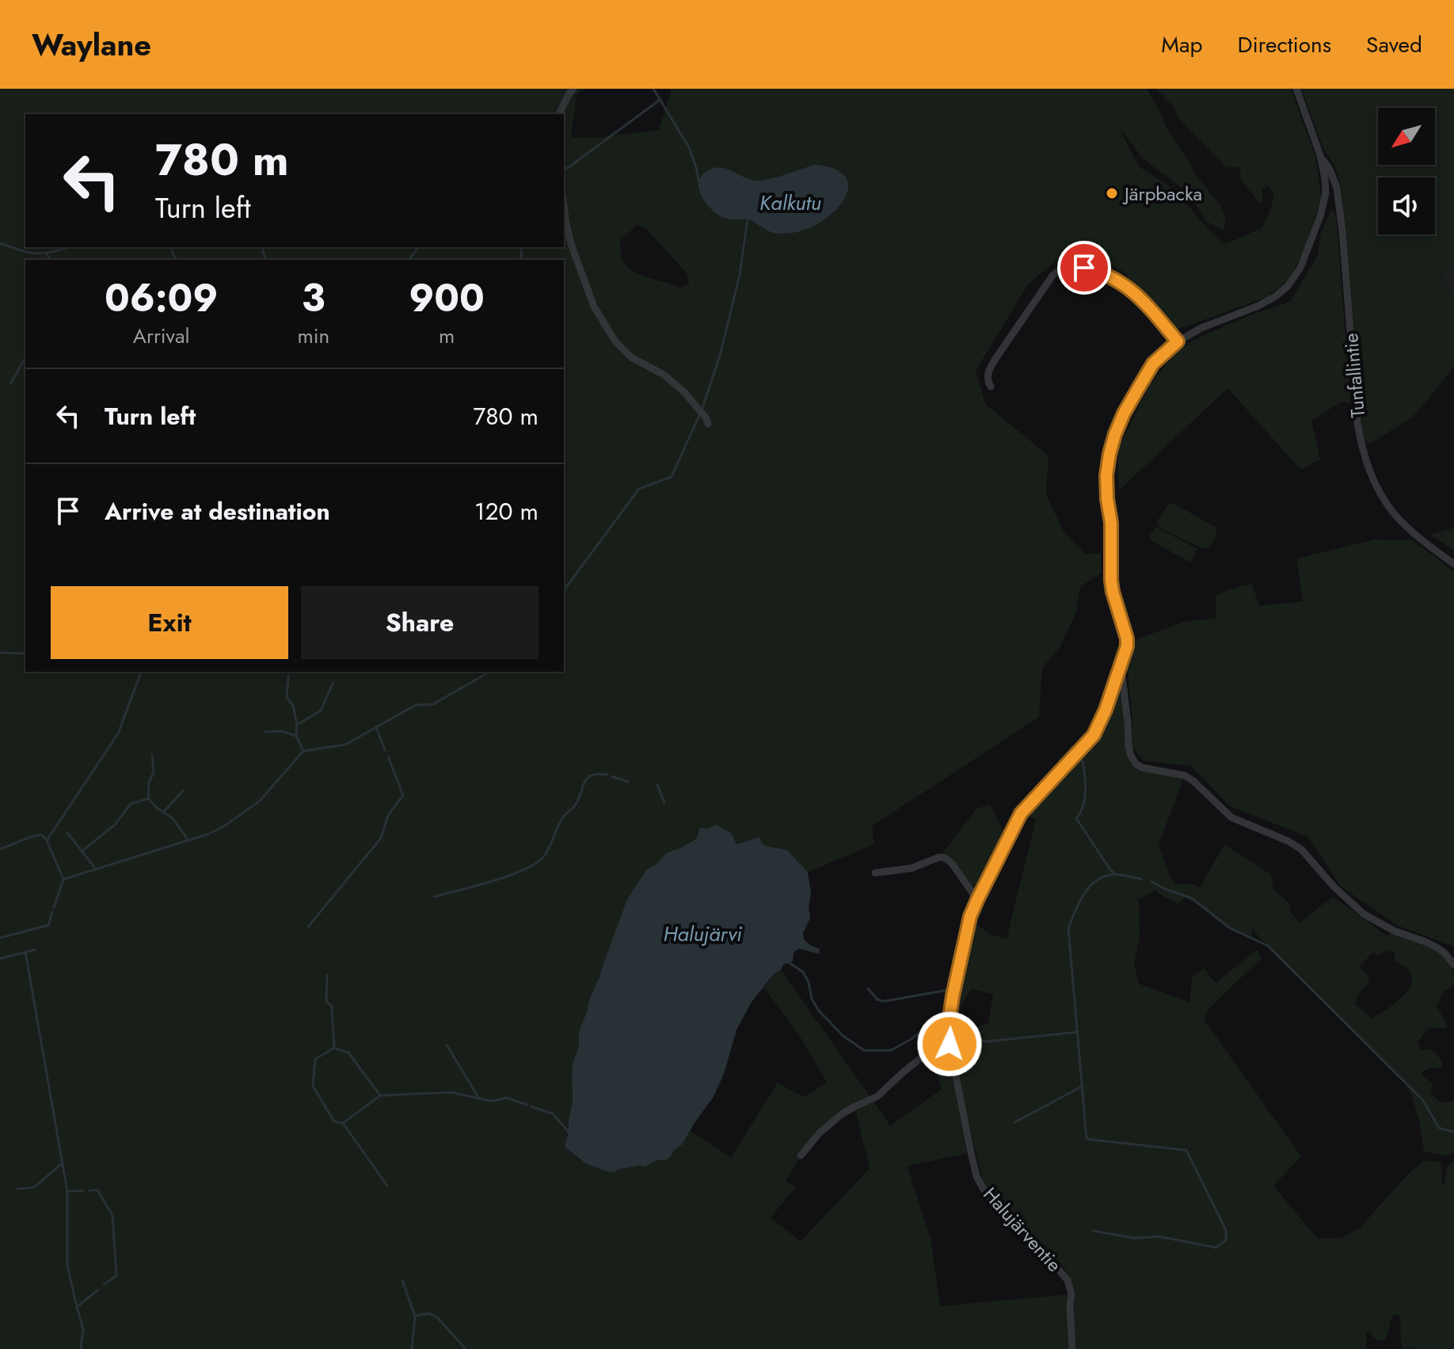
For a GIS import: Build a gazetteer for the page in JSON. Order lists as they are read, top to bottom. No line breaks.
{"streets":{"street":["Tunfallintie","Halujärventie"]},"crossings":[["Tunfallintie","Halujärventie"]],"water":["Kalkutu","Halujärvi"],"places":["Järpbacka"],"north":"bottom left","page":{"header":"Waylane","nav":["Map","Directions","Saved"],"turn":["780 m","Turn left"],"eta":["06:09","Arrival","3","min","900","m"],"list":[{"name":"Turn left","value":"780 m"},{"name":"Arrive at destination","value":"120 m"}],"buttons":["Exit","Share"]}}
